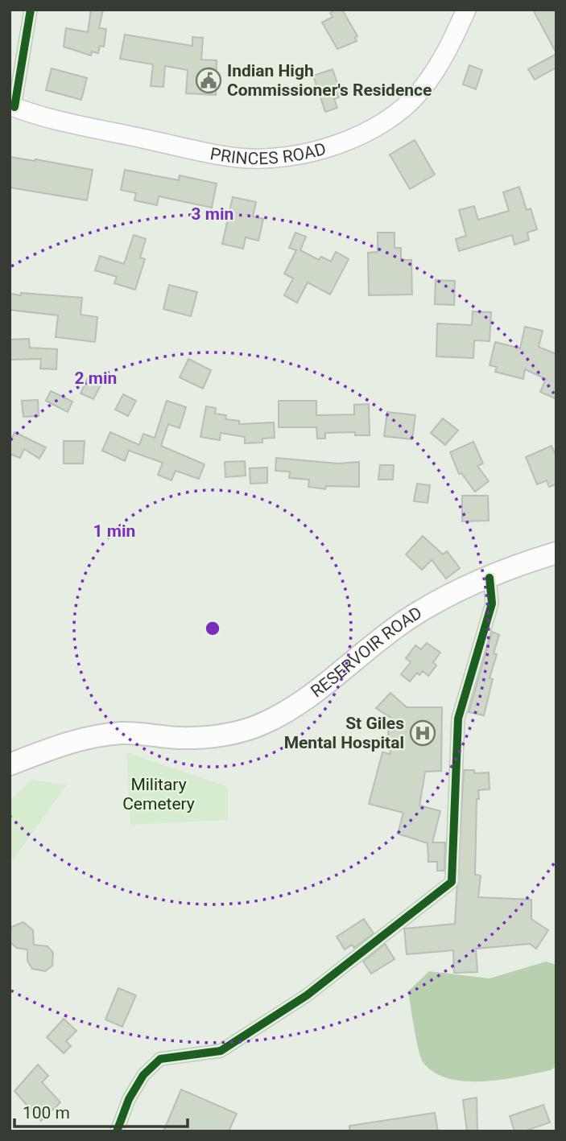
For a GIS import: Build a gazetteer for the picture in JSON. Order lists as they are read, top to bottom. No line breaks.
{"streets":{"highway":["RESERVOIR ROAD"],"main road":["PRINCES ROAD"]},"parks":["Military Cemetery"],"places":{"public building":["Indian High Commissioner's Residence"],"hospital":["St Giles Mental Hospital"]},"scale_bar":"100 m","rings":["3 min","2 min","1 min"]}
